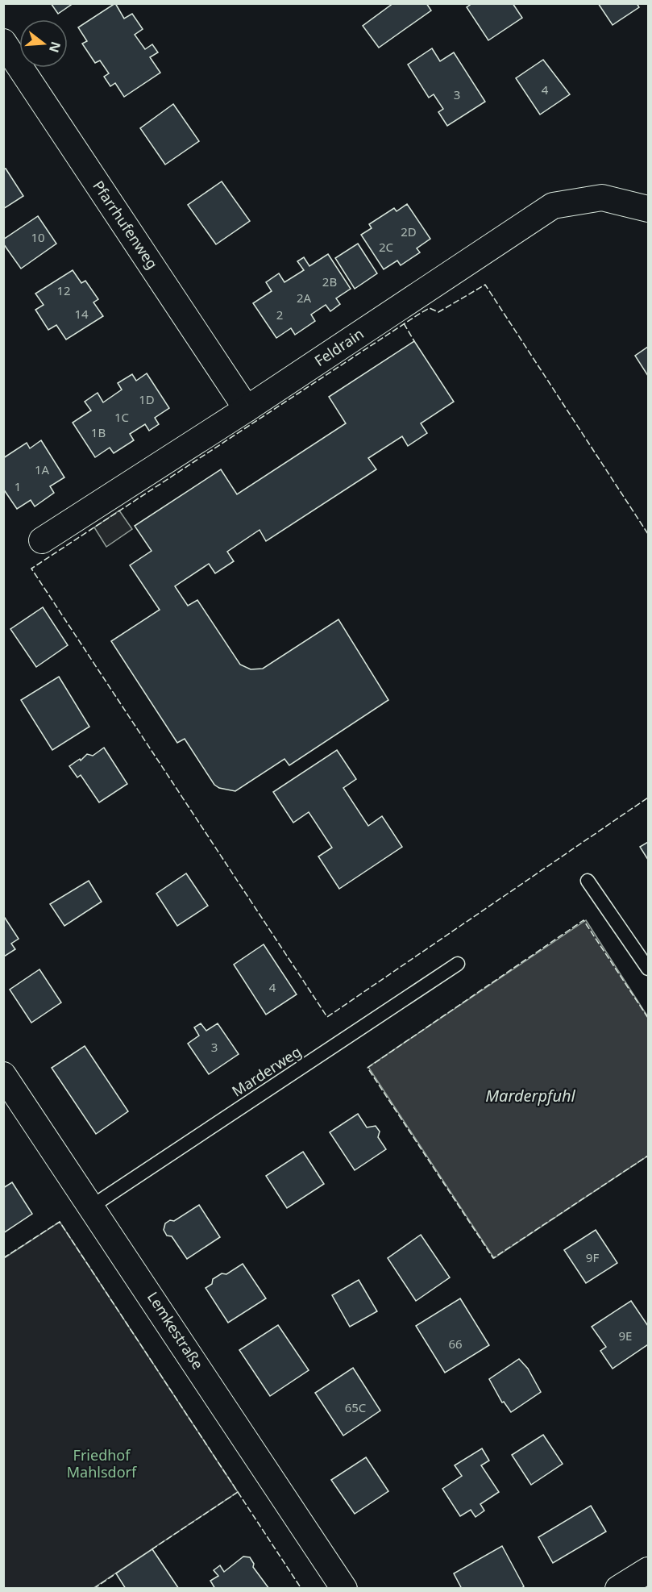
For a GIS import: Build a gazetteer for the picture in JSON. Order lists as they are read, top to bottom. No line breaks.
{"streets":{"street":["Pfarrhufenweg","Feldrain","Lemkestraße"],"lane":["Marderweg"]},"crossings":[["Pfarrhufenweg","Feldrain"],["Marderweg","Lemkestraße"]],"water":["Marderpfuhl"],"parks":["Friedhof Mahlsdorf"],"house_numbers":["4","3","2D","10","2C","2B","12","2A","14","2","1D","1C","1B","1A","1","4","3","9F","9E","66","65C"],"north":"right"}
